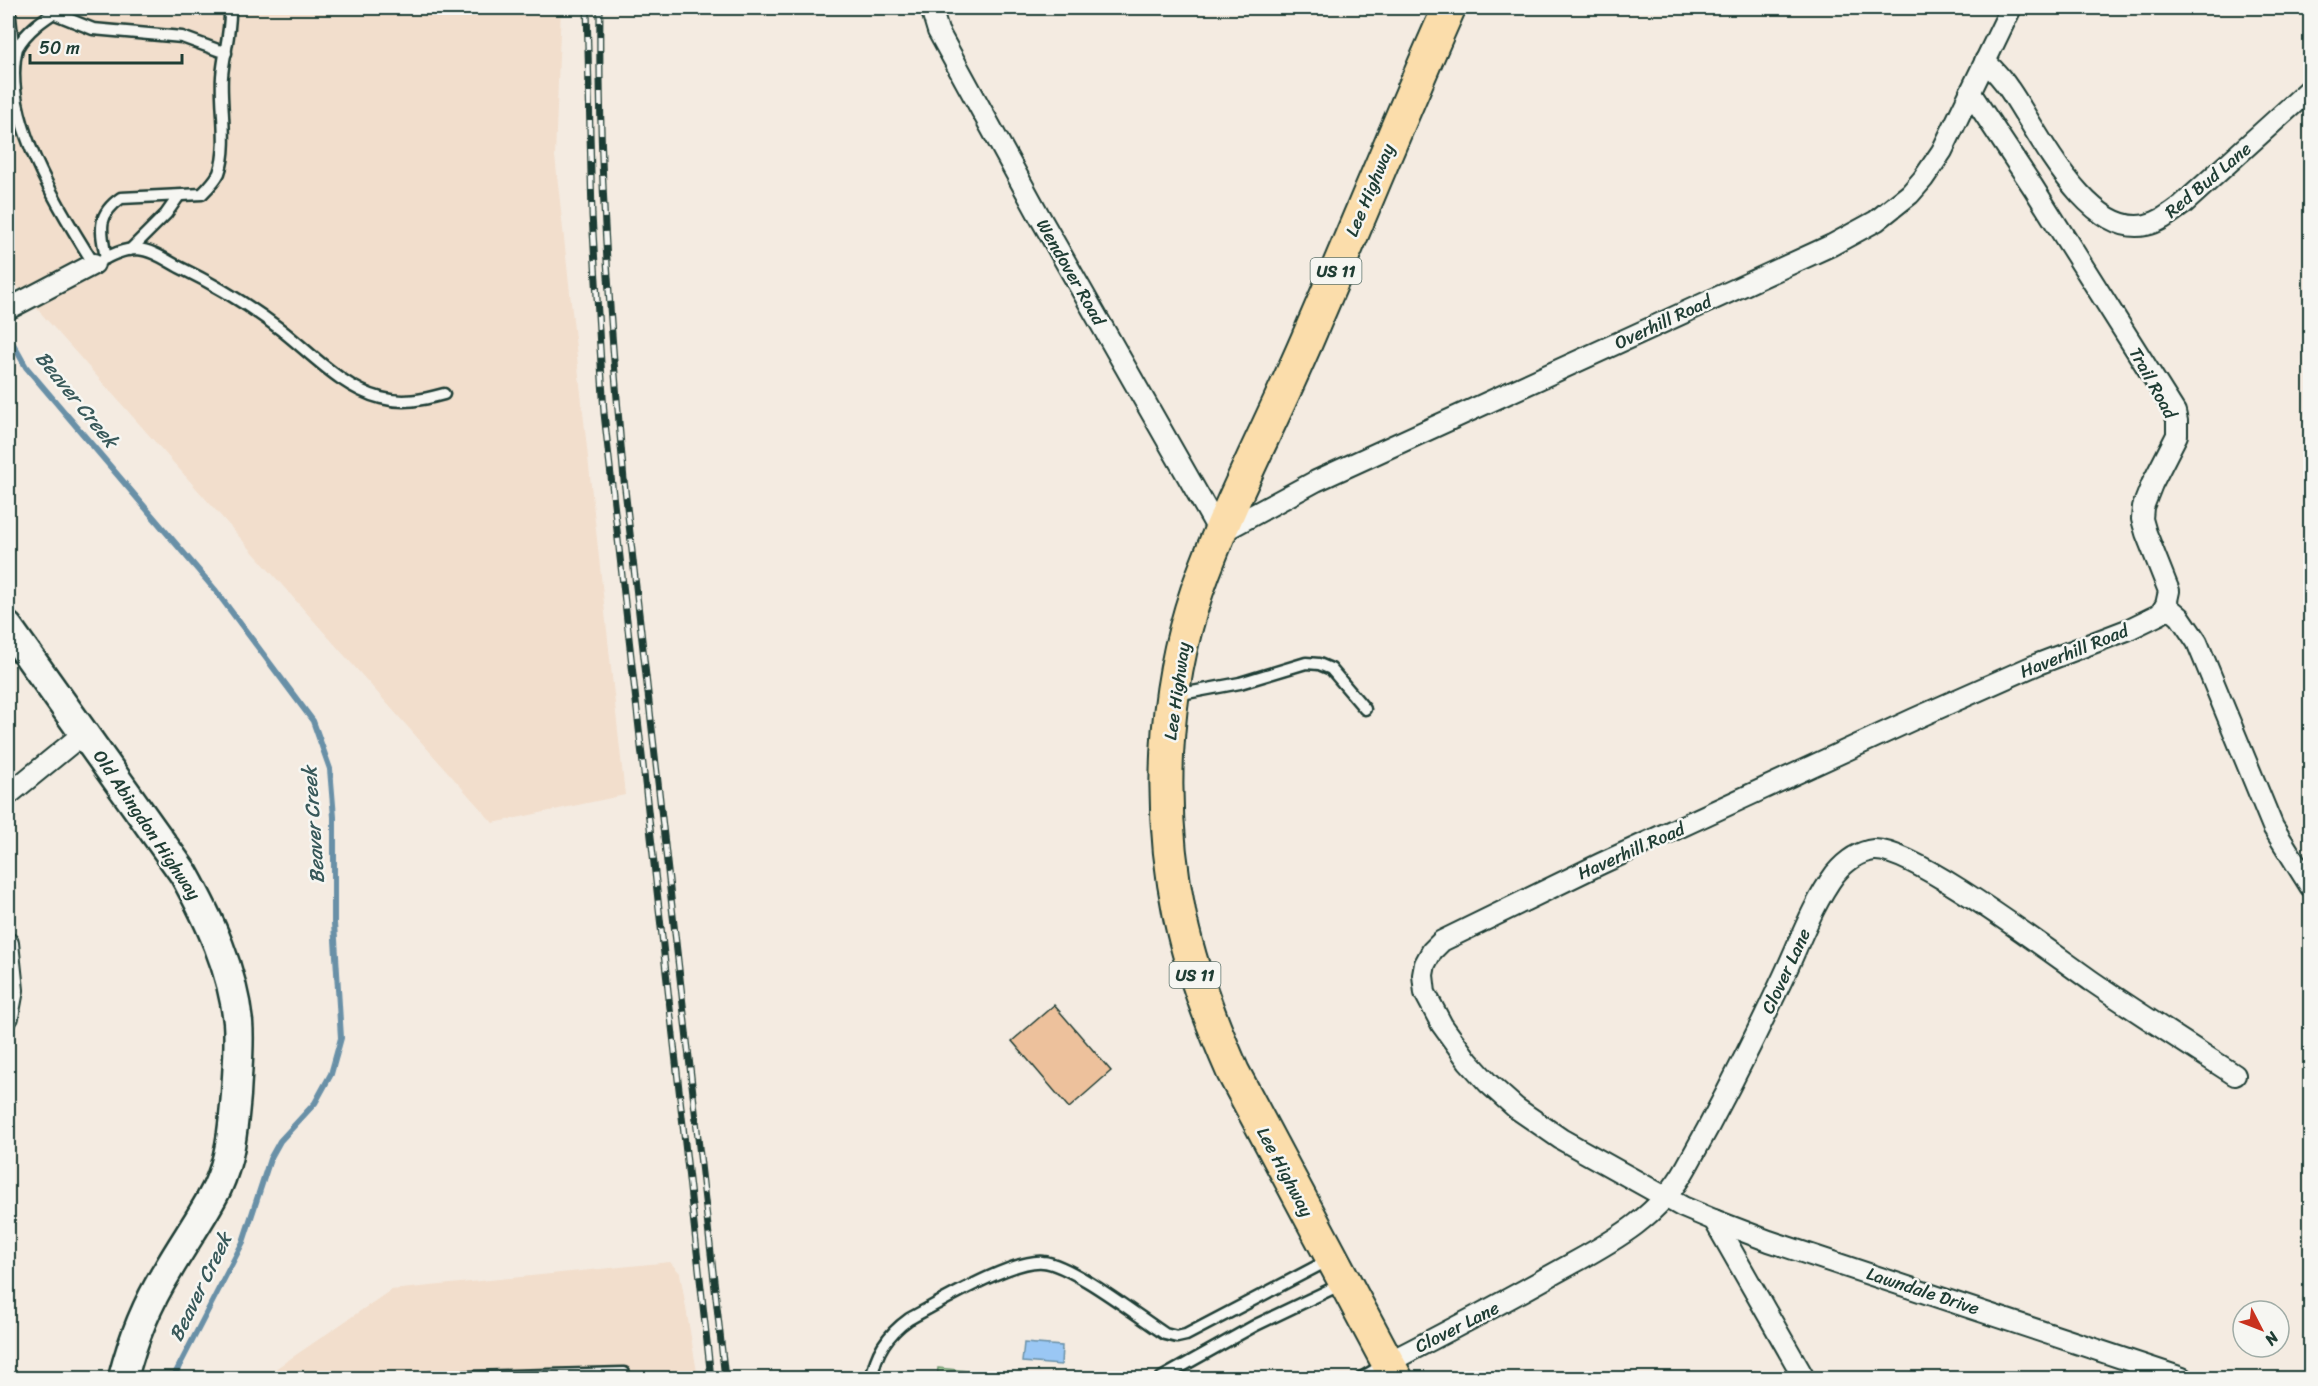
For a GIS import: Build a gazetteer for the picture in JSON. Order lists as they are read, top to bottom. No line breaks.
{"streets":{"main road":["Lee Highway","US 11"],"street":["Red Bud Lane","Wendover Road","Overhill Road","Trail Road","Haverhill Road","Old Abingdon Highway","Clover Lane","Lawndale Drive"]},"crossings":[["Red Bud Lane","Overhill Road"],["Lee Highway","Wendover Road"],["Lee Highway","Overhill Road"],["Lee Highway","Clover Lane"],["Wendover Road","Overhill Road"],["Overhill Road","Trail Road"],["Trail Road","Haverhill Road"],["Haverhill Road","Clover Lane"],["Haverhill Road","Lawndale Drive"],["Clover Lane","Lawndale Drive"]],"water":["Beaver Creek"],"scale_bar":"50 m","north":"bottom right"}
